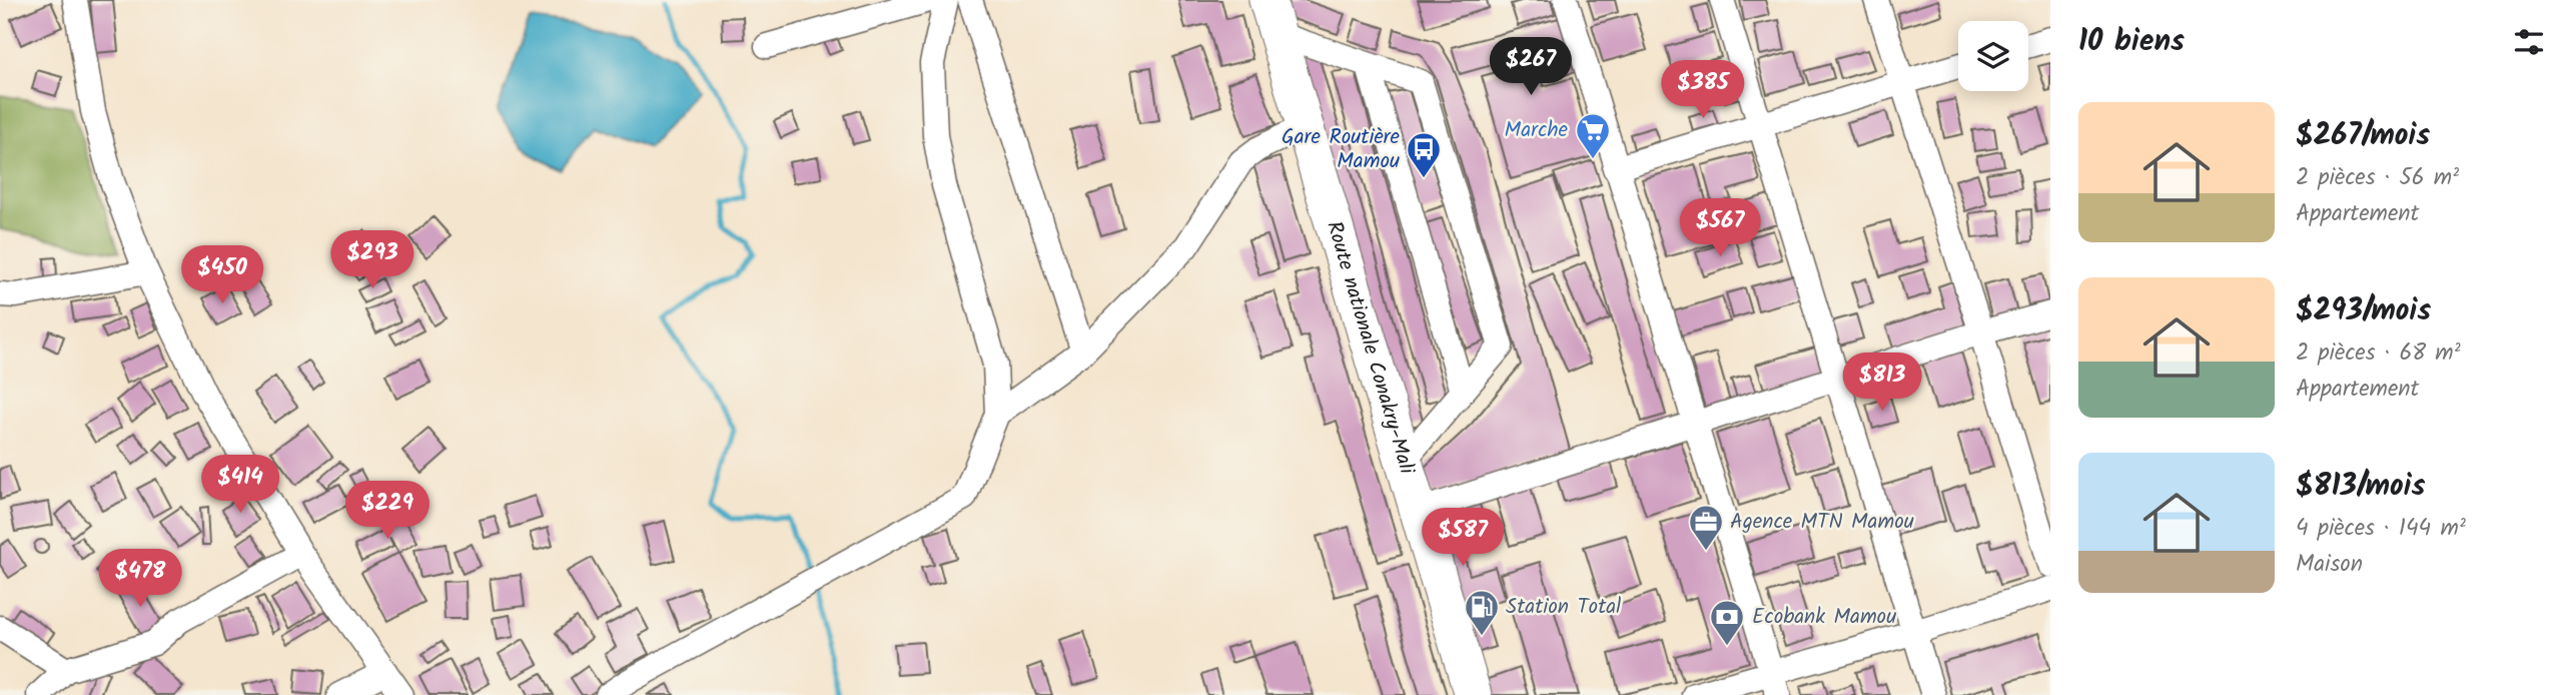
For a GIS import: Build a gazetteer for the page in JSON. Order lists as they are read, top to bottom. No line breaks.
{"streets":{"highway":["Route nationale Conakry-Mali"]},"places":{"supermarket":["Marche"],"bus stop":["Gare Routière Mamou"],"office":["Agence MTN Mamou"],"fuel station":["Station Total"],"bank":["Ecobank Mamou"]},"page":{"heading":"10 biens","price":["$267","$385","$567","$293","$450","$813","$414","$229","$587","$478"],"list":[{"name":"$267/mois","note":"2 pièces · 56 m² · Appartement"},{"name":"$293/mois","note":"2 pièces · 68 m² · Appartement"},{"name":"$813/mois","note":"4 pièces · 144 m² · Maison"}]}}
